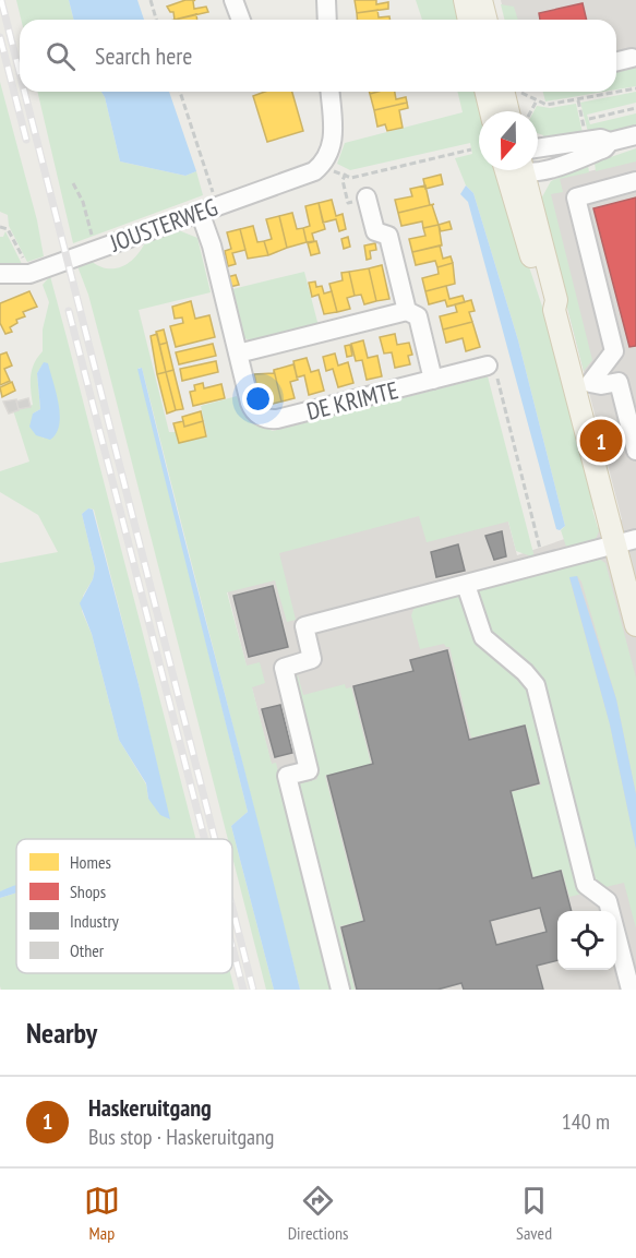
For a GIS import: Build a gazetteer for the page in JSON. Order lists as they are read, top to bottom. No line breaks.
{"streets":{"street":["JOUSTERWEG","DE KRIMTE"]},"crossings":[["JOUSTERWEG","DE KRIMTE"]],"legend":["Homes","Shops","Industry","Other"],"north":"bottom","page":{"search":"Search here","pins":"1","heading":"Nearby","list":[{"mark":"1","name":"Haskeruitgang","note":"Bus stop · Haskeruitgang","value":"140 m"}],"nav":["Map","Directions","Saved"]}}
